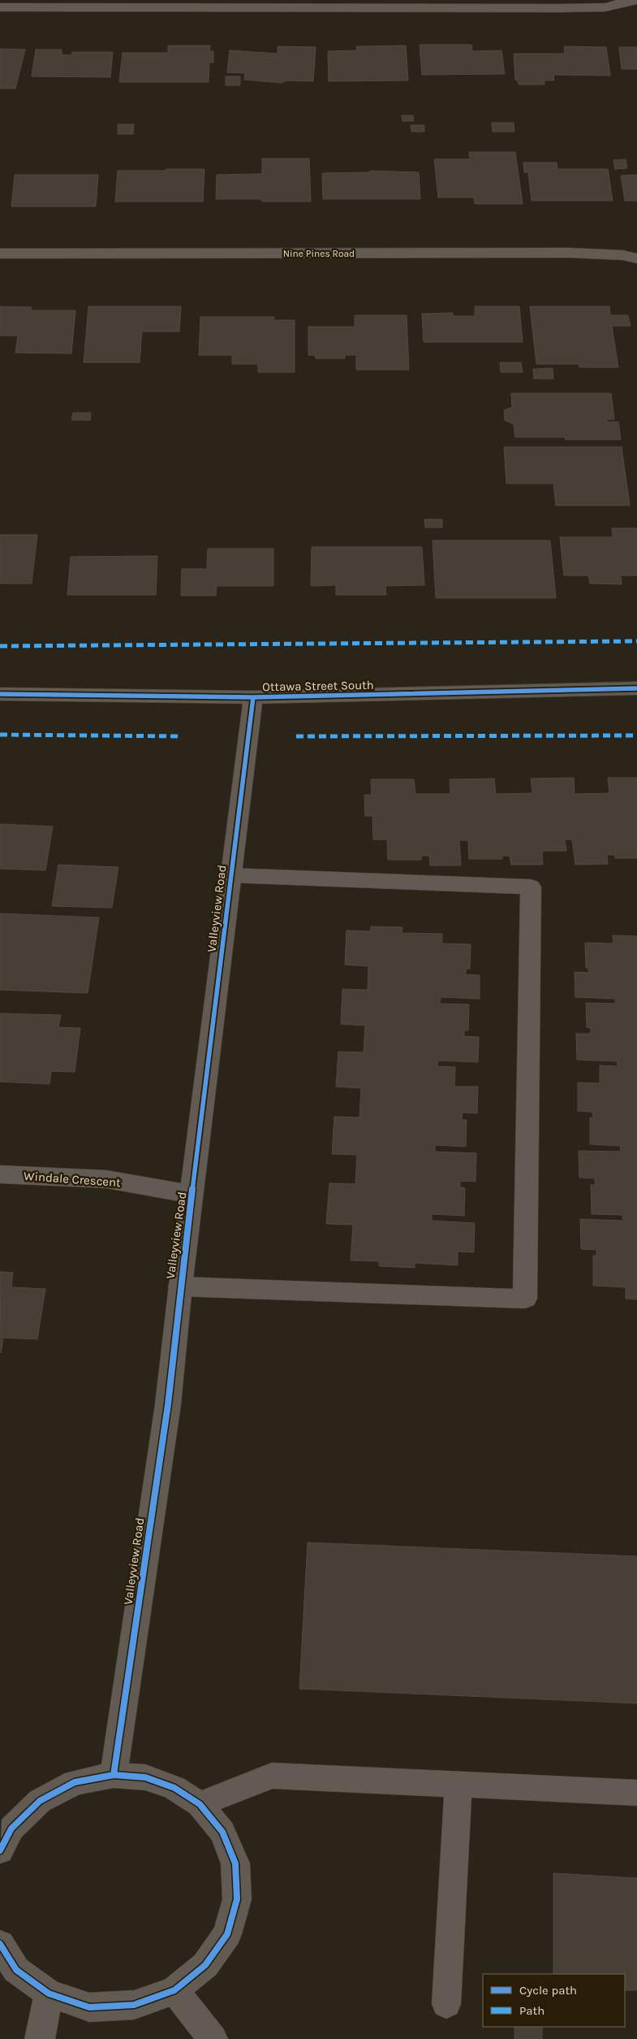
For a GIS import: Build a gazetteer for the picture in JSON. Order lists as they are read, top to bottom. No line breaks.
{"streets":{"main road":["Ottawa Street South"],"street":["Nine Pines Road","Valleyview Road","Windale Crescent"]},"crossings":[["Ottawa Street South","Valleyview Road"],["Valleyview Road","Windale Crescent"]],"legend":["Cycle path","Path"]}
